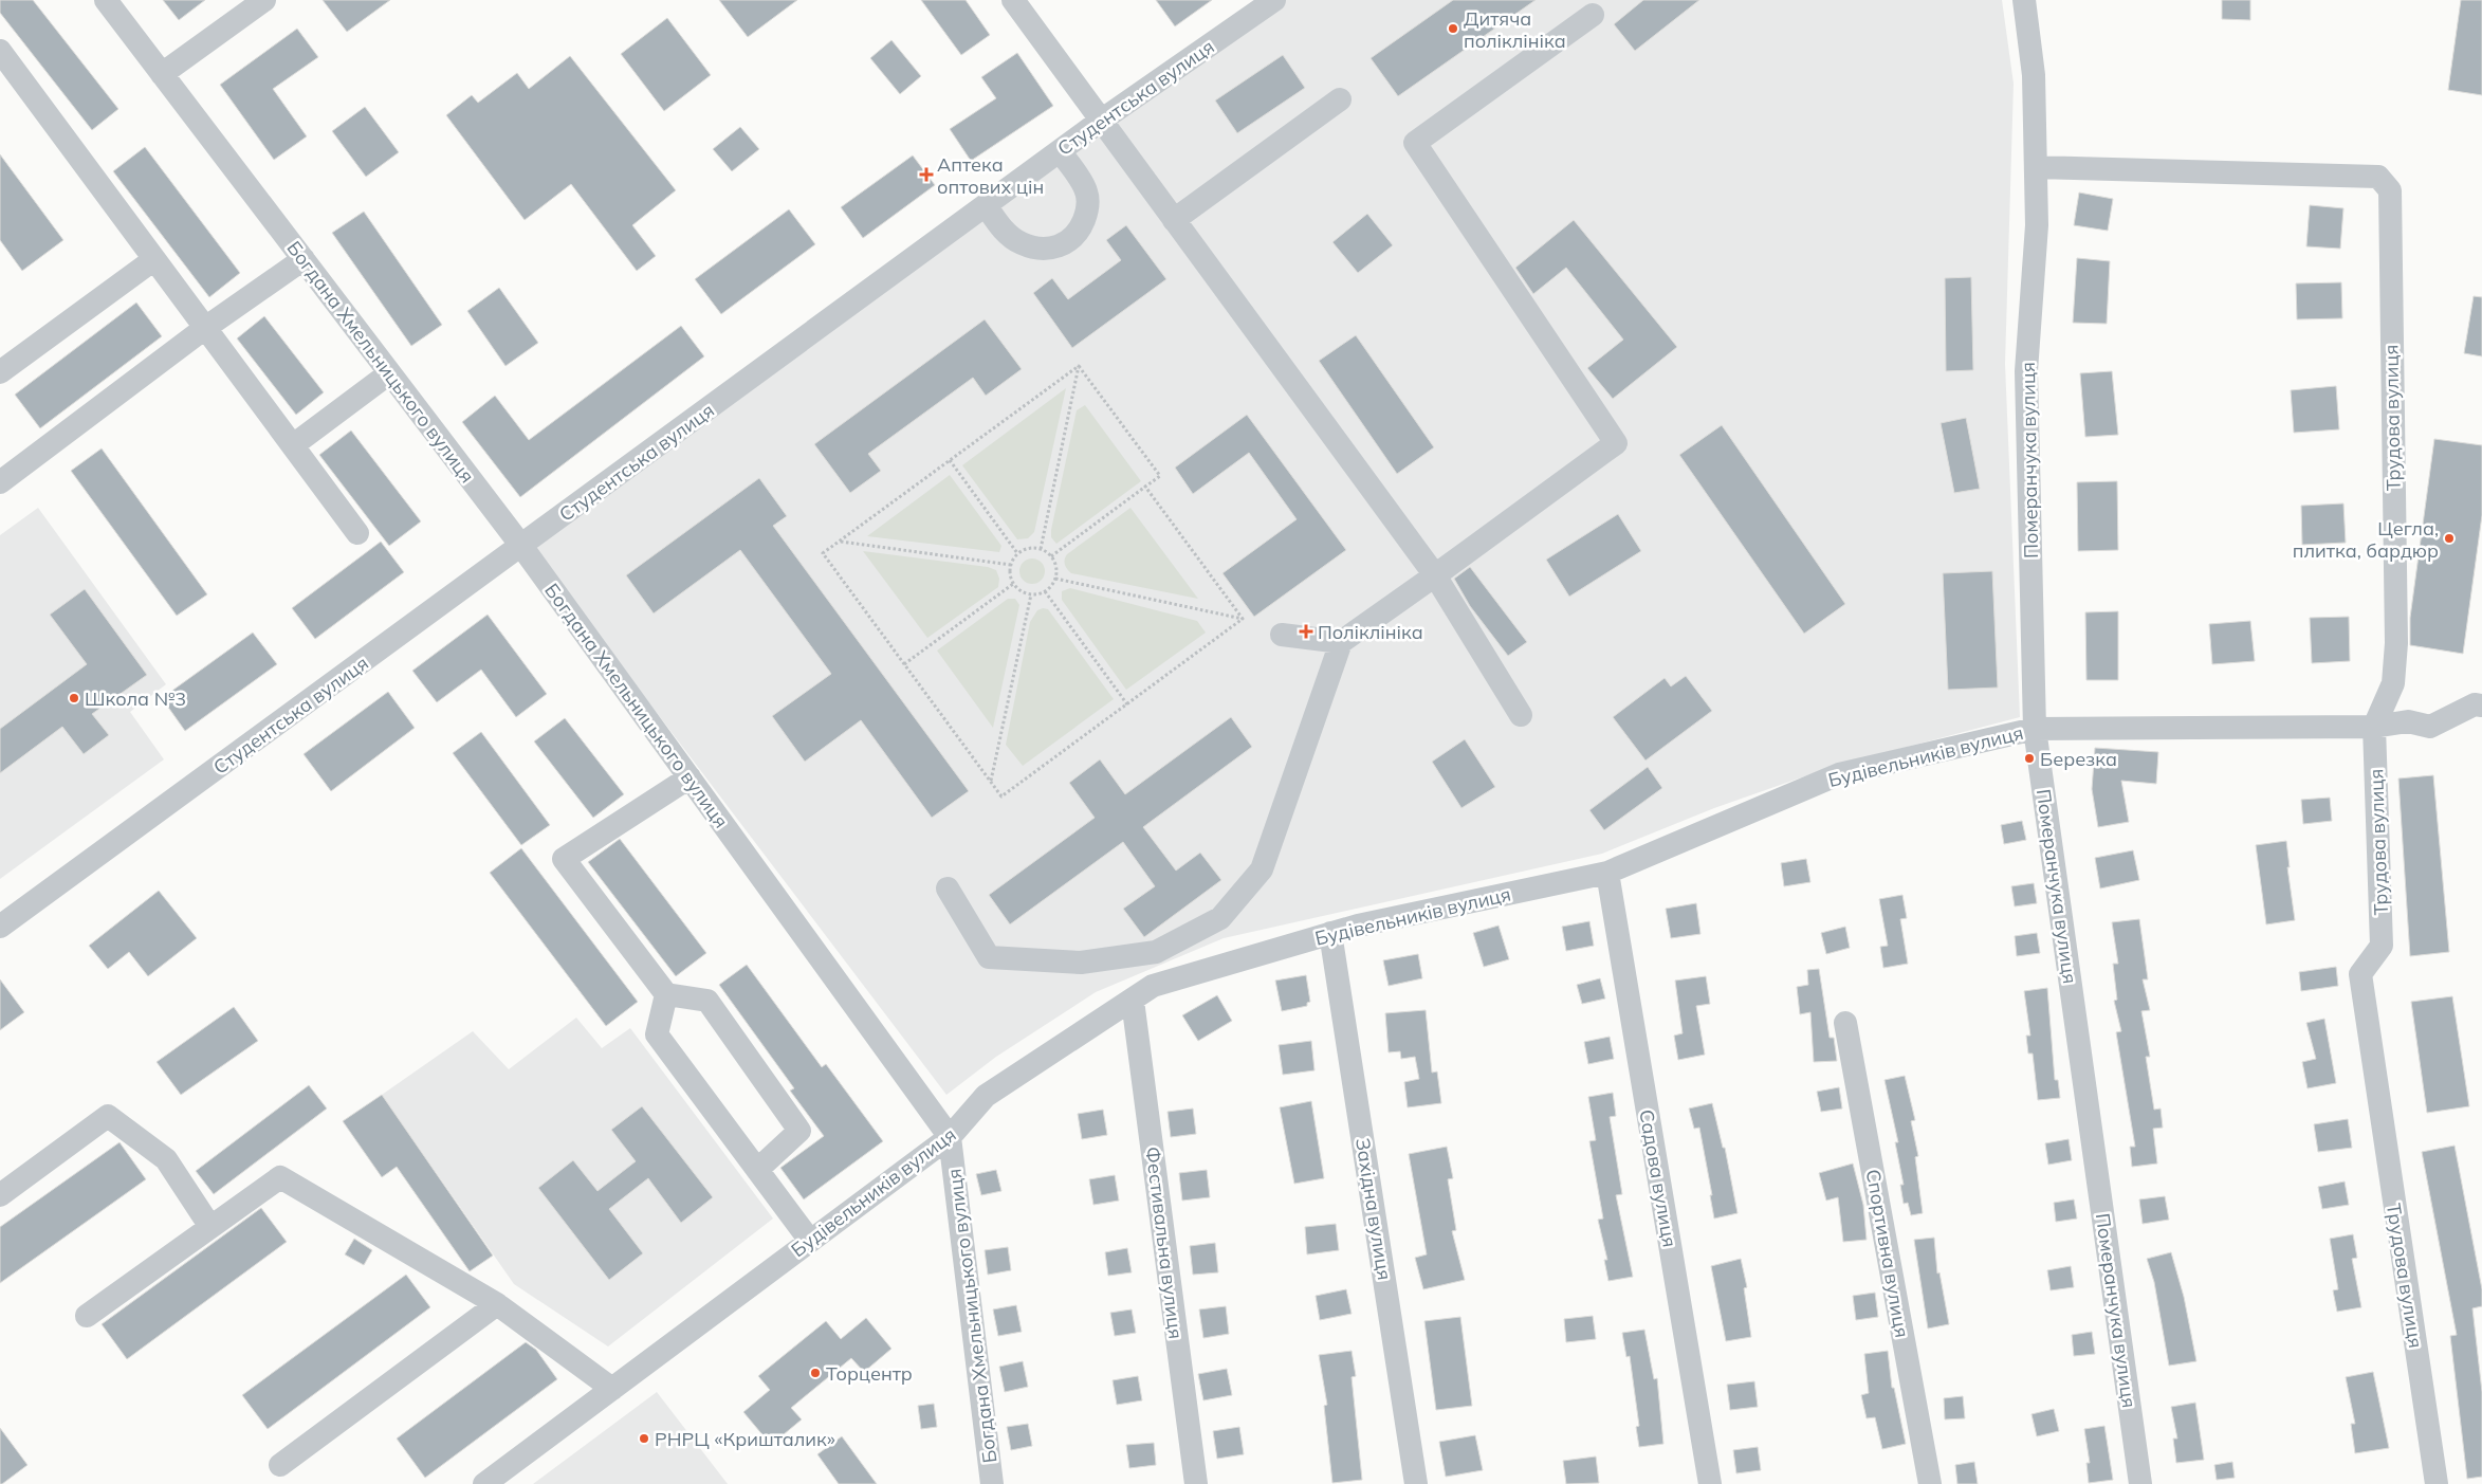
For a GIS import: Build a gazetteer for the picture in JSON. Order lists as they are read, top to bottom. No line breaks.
{"streets":{"street":["Студентська вулиця","Богдана Хмельницького вулиця","Трудова вулиця","Померанчука вулиця","Будівельників вулиця","Садова вулиця","Західна вулиця","Фестивальна вулиця","Спортивна вулиця"]},"crossings":[["Студентська вулиця","Богдана Хмельницького вулиця"],["Богдана Хмельницького вулиця","Будівельників вулиця"],["Трудова вулиця","Померанчука вулиця"],["Трудова вулиця","Будівельників вулиця"],["Померанчука вулиця","Будівельників вулиця"],["Будівельників вулиця","Садова вулиця"],["Будівельників вулиця","Західна вулиця"],["Будівельників вулиця","Фестивальна вулиця"]],"places":{"other":["Дитяча поліклініка","Цегла, плитка, бардюр","Школа №3","Березка","Торцентр","РНРЦ «Кришталик»"],"health":["Аптека оптових цін","Поліклініка"]}}
